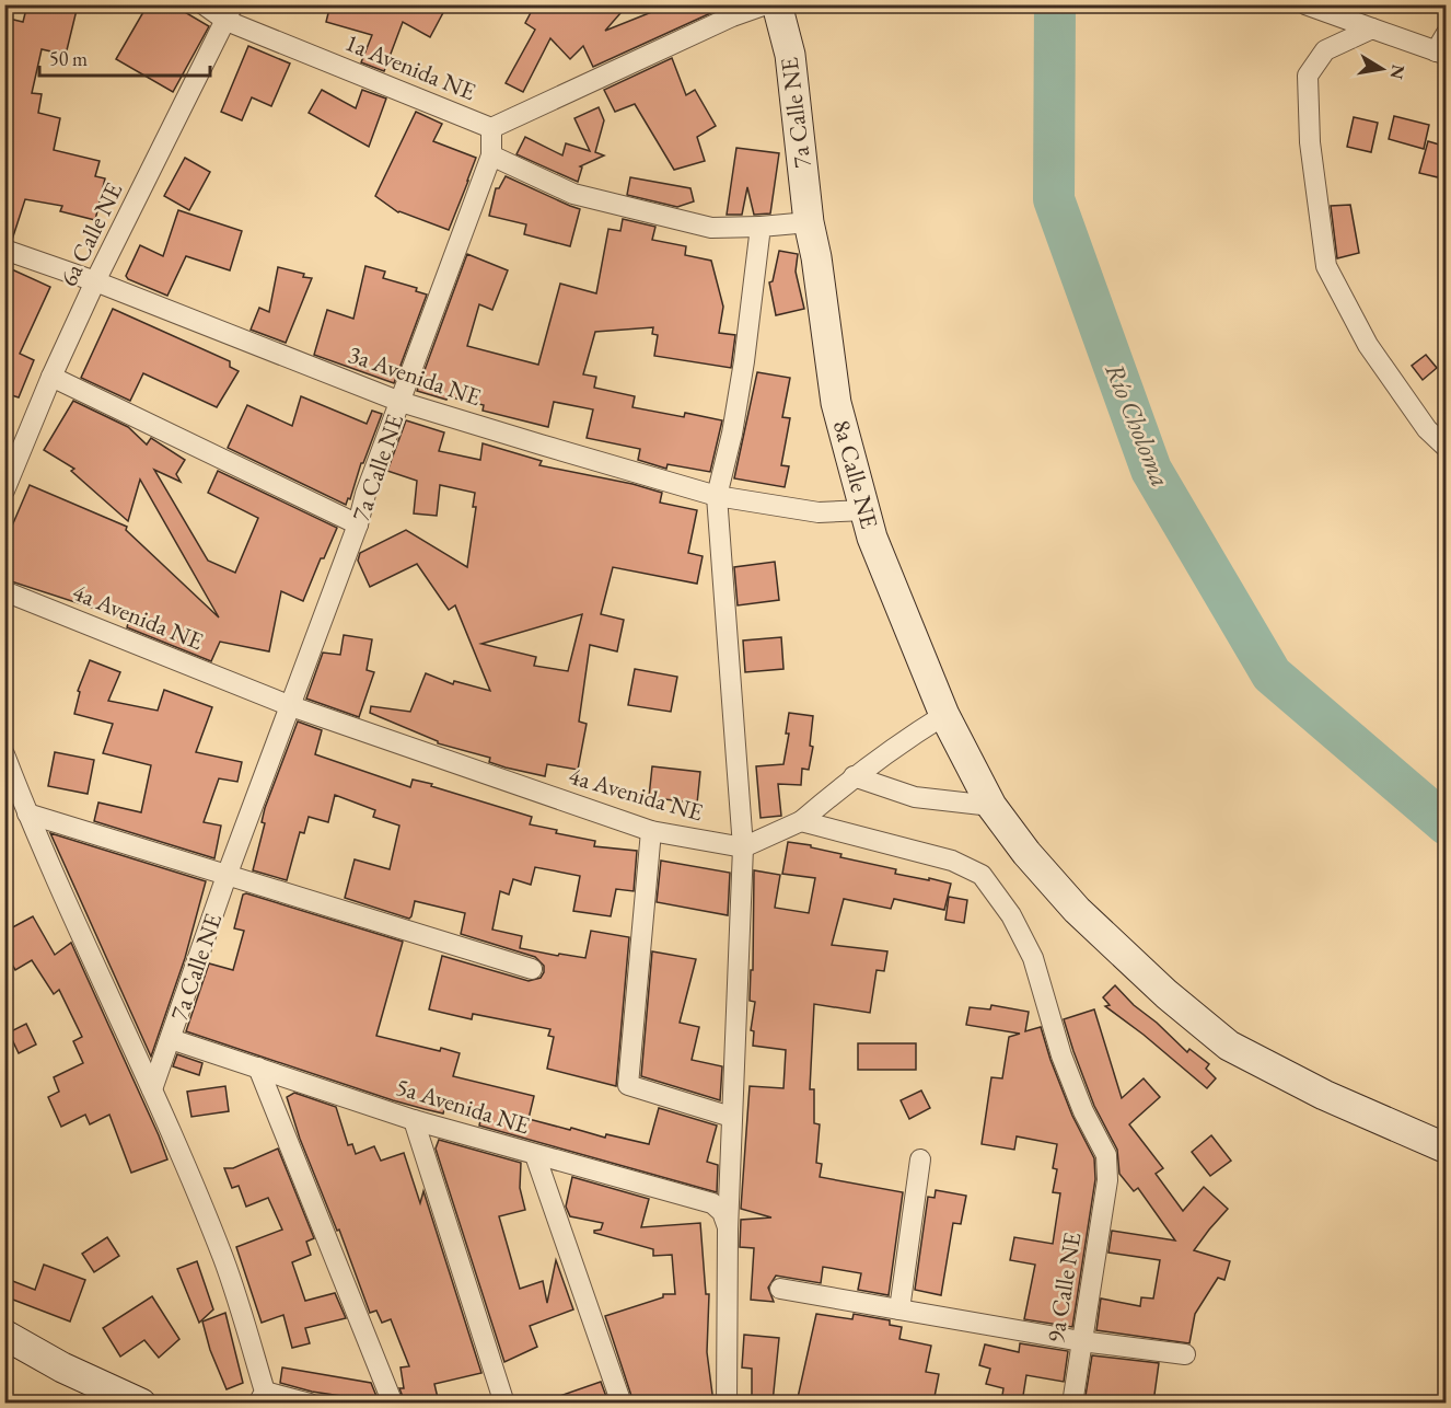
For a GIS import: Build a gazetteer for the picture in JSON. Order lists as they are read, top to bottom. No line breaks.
{"streets":{"street":["1a Avenida NE","7a Calle NE","6a Calle NE","3a Avenida NE","8a Calle NE","4a Avenida NE","5a Avenida NE","9a Calle NE"]},"crossings":[["1a Avenida NE","7a Calle NE"],["1a Avenida NE","6a Calle NE"],["7a Calle NE","3a Avenida NE"],["7a Calle NE","8a Calle NE"],["7a Calle NE","4a Avenida NE"],["7a Calle NE","5a Avenida NE"],["6a Calle NE","3a Avenida NE"],["3a Avenida NE","8a Calle NE"]],"water":["Río Choloma"],"scale_bar":"50 m","north":"right"}
